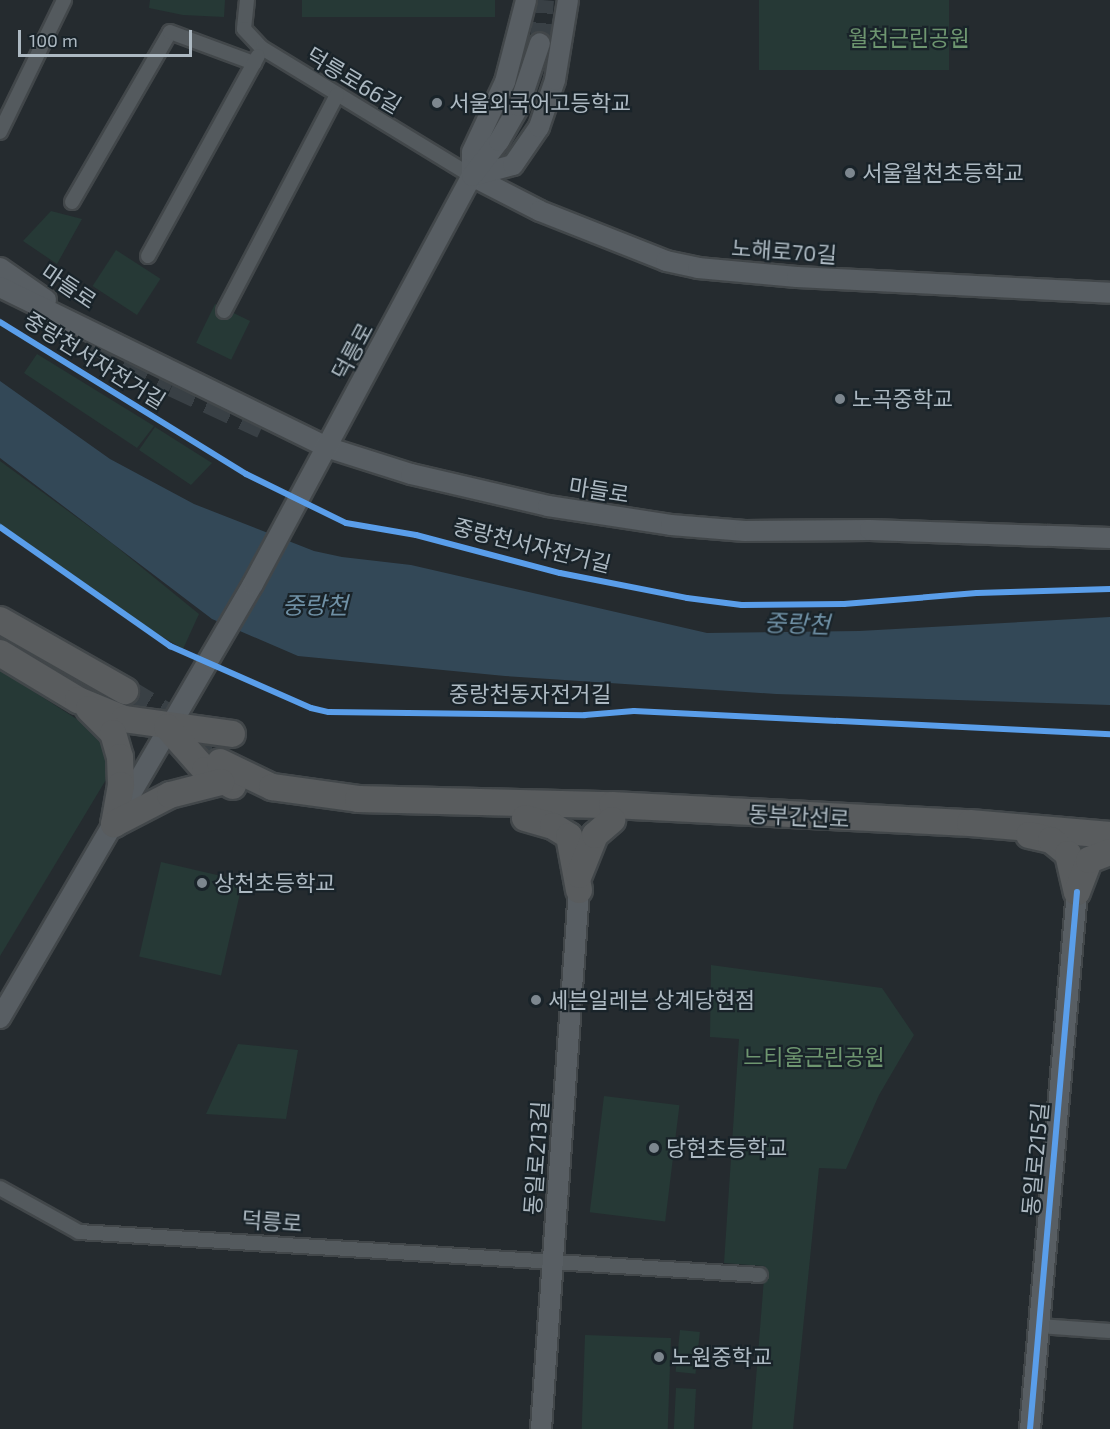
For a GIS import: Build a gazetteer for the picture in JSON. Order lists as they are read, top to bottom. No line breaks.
{"streets":{"highway":["동부간선로"],"main road":["노해로70길","마들로","덕릉로","동일로213길","동일로215길"],"street":["덕릉로66길"],"cycle path":["중랑천서자전거길","중랑천동자전거길"]},"crossings":[["덕릉로66길","노해로70길"],["덕릉로66길","덕릉로"],["노해로70길","덕릉로"],["마들로","덕릉로"],["덕릉로","동일로213길"]],"water":["중랑천"],"parks":["월천근린공원","느티울근린공원"],"places":["서울외국어고등학교","서울월천초등학교","노곡중학교","상천초등학교","세븐일레븐 상계당현점","당현초등학교","노원중학교"],"scale_bar":"100 m"}
